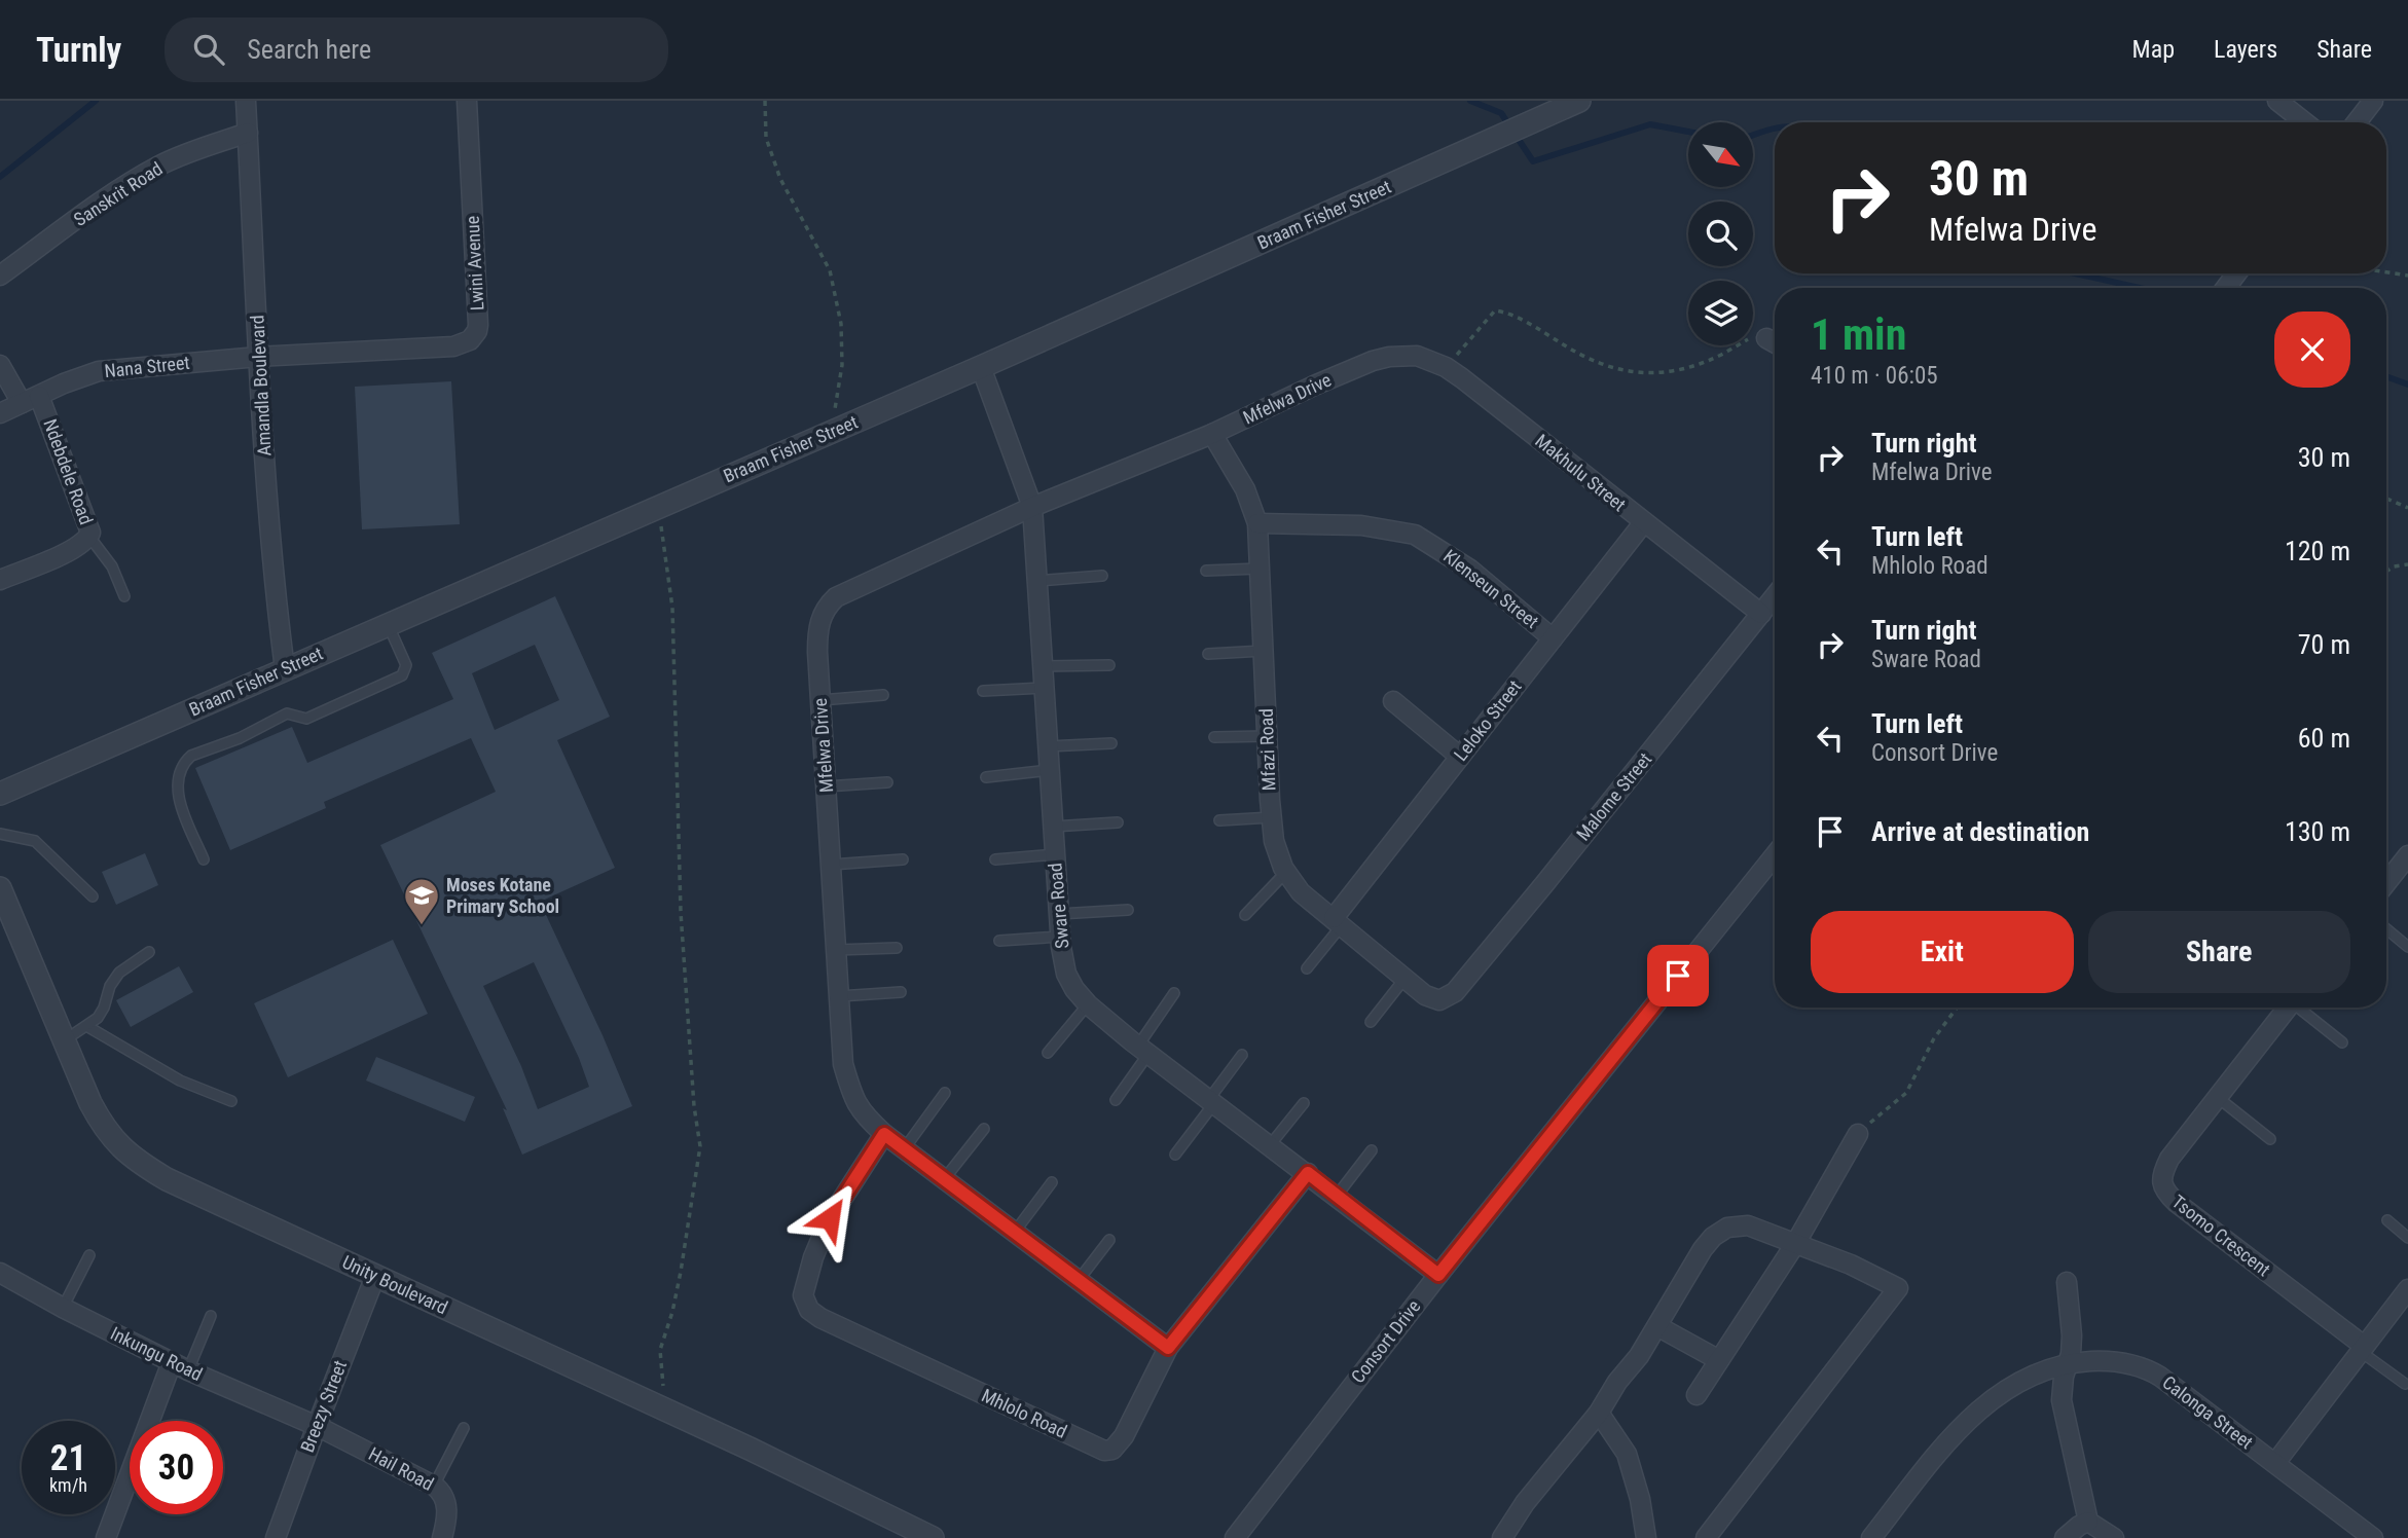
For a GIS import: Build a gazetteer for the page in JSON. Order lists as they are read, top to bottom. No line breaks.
{"streets":{"street":["Sanskrit Road","Braam Fisher Street","Lwini Avenue","Nana Street","Amandla Boulevard","Mfelwa Drive","Ndebdele Road","Makhulu Street","Klenseun Street","Leloko Street","Mfazi Road","Malome Street","Sware Road","Tsomo Crescent","Unity Boulevard","Consort Drive","Inkungu Road","Breezy Street","Calonga Street","Mhlolo Road","Hail Road"]},"crossings":[["Sanskrit Road","Amandla Boulevard"],["Braam Fisher Street","Amandla Boulevard"],["Braam Fisher Street","Sware Road"],["Lwini Avenue","Nana Street"],["Lwini Avenue","Amandla Boulevard"],["Nana Street","Amandla Boulevard"],["Nana Street","Ndebdele Road"],["Mfelwa Drive","Makhulu Street"],["Mfelwa Drive","Mfazi Road"],["Mfelwa Drive","Sware Road"],["Mfelwa Drive","Mhlolo Road"],["Makhulu Street","Leloko Street"],["Makhulu Street","Malome Street"],["Klenseun Street","Leloko Street"],["Klenseun Street","Mfazi Road"],["Leloko Street","Mfazi Road"],["Mfazi Road","Malome Street"],["Sware Road","Consort Drive"],["Sware Road","Mhlolo Road"],["Unity Boulevard","Breezy Street"],["Inkungu Road","Breezy Street"],["Inkungu Road","Hail Road"],["Breezy Street","Hail Road"]],"places":{"school or university":["Moses Kotane Primary School"]},"north":"bottom right","page":{"header":"Turnly","search":"Search here","nav":["Map","Layers","Share"],"turn":["30 m","Mfelwa Drive"],"heading":["1 min","410 m · 06:05"],"list":[{"name":"Turn right","note":"Mfelwa Drive","value":"30 m"},{"name":"Turn left","note":"Mhlolo Road","value":"120 m"},{"name":"Turn right","note":"Sware Road","value":"70 m"},{"name":"Turn left","note":"Consort Drive","value":"60 m"},{"name":"Arrive at destination","value":"130 m"}],"buttons":["Exit","Share"],"speed":"21 km/h","limit":"30"}}
